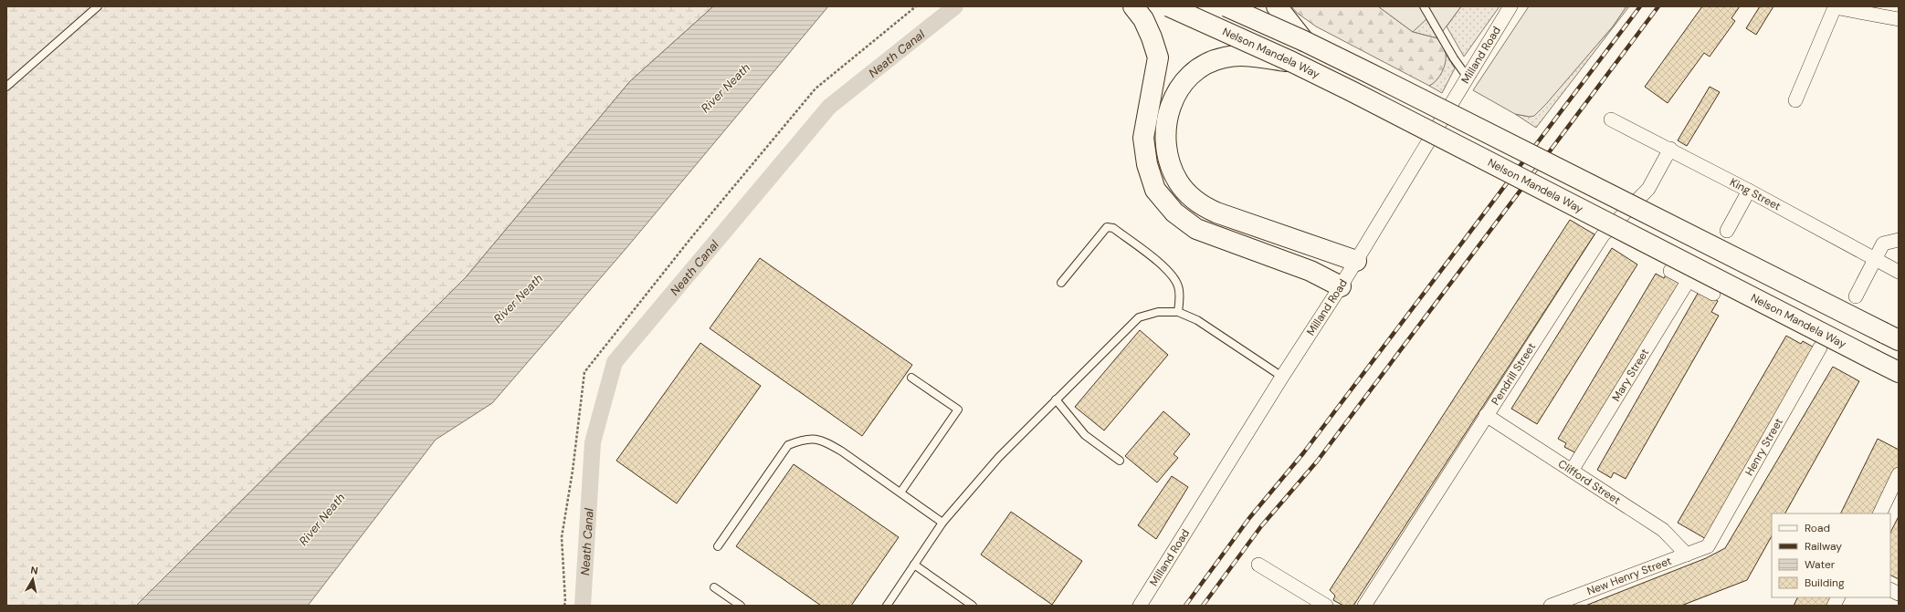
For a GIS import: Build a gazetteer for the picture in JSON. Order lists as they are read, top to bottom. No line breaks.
{"streets":{"main road":["Nelson Mandela Way"],"street":["Milland Road","King Street","Pendrill Street","Mary Street","Henry Street","Clifford Street","New Henry Street"]},"crossings":[["King Street","Pendrill Street"],["Pendrill Street","Clifford Street"],["Mary Street","Clifford Street"],["Henry Street","New Henry Street"],["Clifford Street","New Henry Street"]],"water":["Neath Canal","River Neath"],"legend":["Road","Railway","Water","Building"],"north":"top"}
